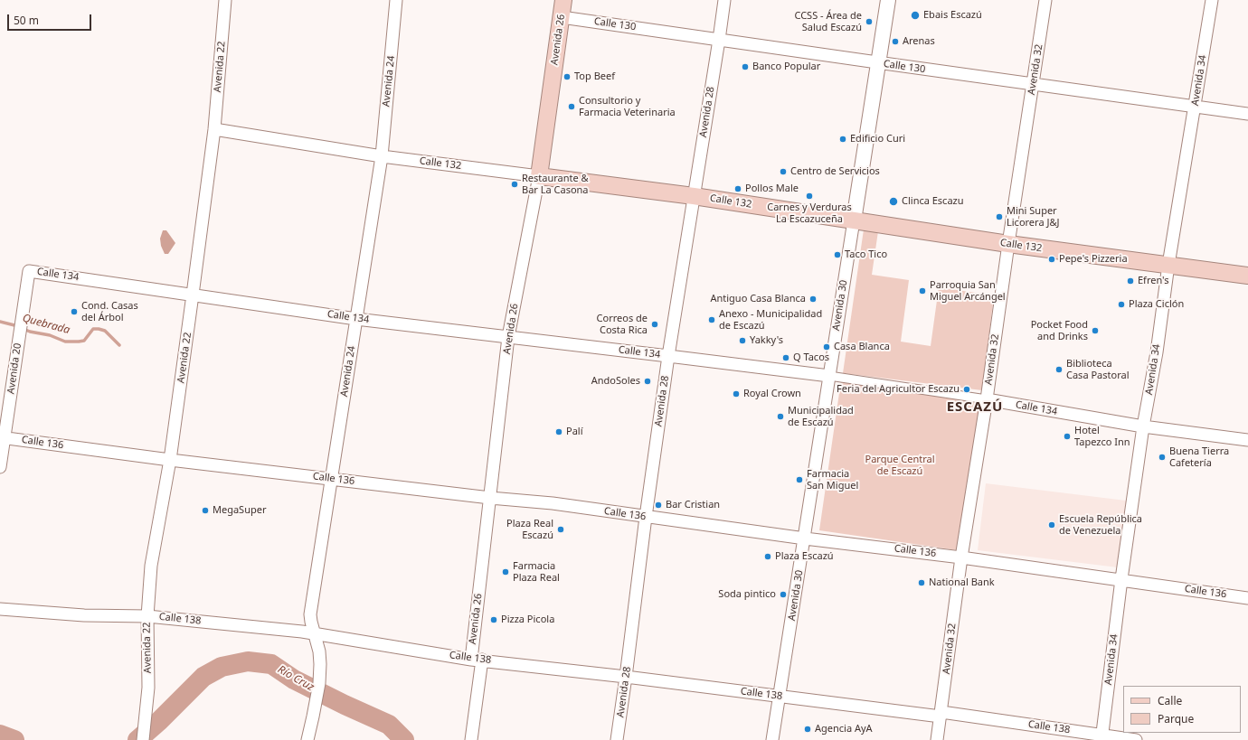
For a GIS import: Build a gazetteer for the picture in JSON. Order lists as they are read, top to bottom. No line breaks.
{"streets":{"main road":["Avenida 26","Calle 132"],"street":["Calle 130","Avenida 22","Avenida 32","Avenida 34","Avenida 24","Avenida 28","Calle 134","Avenida 30","Avenida 20","Calle 136","Calle 138"]},"crossings":[["Calle 130","Avenida 26"],["Calle 130","Avenida 32"],["Calle 130","Avenida 34"],["Calle 130","Avenida 28"],["Calle 130","Avenida 30"],["Avenida 26","Calle 132"],["Avenida 26","Calle 134"],["Avenida 26","Calle 136"],["Avenida 26","Calle 138"],["Avenida 22","Calle 132"],["Avenida 22","Calle 134"],["Avenida 22","Calle 136"],["Avenida 22","Calle 138"],["Avenida 32","Calle 132"],["Avenida 32","Calle 134"],["Avenida 32","Calle 136"],["Avenida 32","Calle 138"],["Avenida 34","Calle 132"],["Avenida 34","Calle 134"],["Avenida 34","Calle 136"],["Avenida 34","Calle 138"],["Avenida 24","Calle 132"],["Avenida 24","Calle 134"],["Avenida 24","Calle 136"],["Avenida 24","Calle 138"],["Avenida 28","Calle 132"],["Avenida 28","Calle 134"],["Avenida 28","Calle 136"],["Avenida 28","Calle 138"],["Calle 132","Avenida 30"],["Calle 134","Avenida 30"],["Calle 134","Avenida 20"],["Avenida 30","Calle 136"],["Avenida 30","Calle 138"],["Avenida 20","Calle 136"]],"districts":["ESCAZÚ"],"water":["Quebrada","Río Cruz"],"parks":["Parque Central de Escazú"],"places":["Ebais Escazú","CCSS - Área de Salud Escazú","Arenas","Banco Popular","Top Beef","Consultorio y Farmacia Veterinaria","Edificio Curi","Centro de Servicios","Restaurante & Bar La Casona","Pollos Male","Carnes y Verduras La Escazuceña","Clinca Escazu","Mini Super Licorera J&J","Taco Tico","Pepe's Pizzeria","Efren's","Parroquia San Miguel Arcángel","Antiguo Casa Blanca","Plaza Ciclón","Cond. Casas del Árbol","Anexo - Municipalidad de Escazú","Correos de Costa Rica","Pocket Food and Drinks","Yakky's","Casa Blanca","Q Tacos","Biblioteca Casa Pastoral","AndoSoles","Feria del Agricultor Escazu","Royal Crown","Municipalidad de Escazú","Palí","Hotel Tapezco Inn","Buena Tierra Cafetería","Farmacia San Miguel","Bar Cristian","MegaSuper","Escuela República de Venezuela","Plaza Real Escazú","Plaza Escazú","Farmacia Plaza Real","National Bank","Soda pintico","Pizza Picola","Agencia AyA"],"legend":["Calle","Parque"],"scale_bar":"50 m"}
